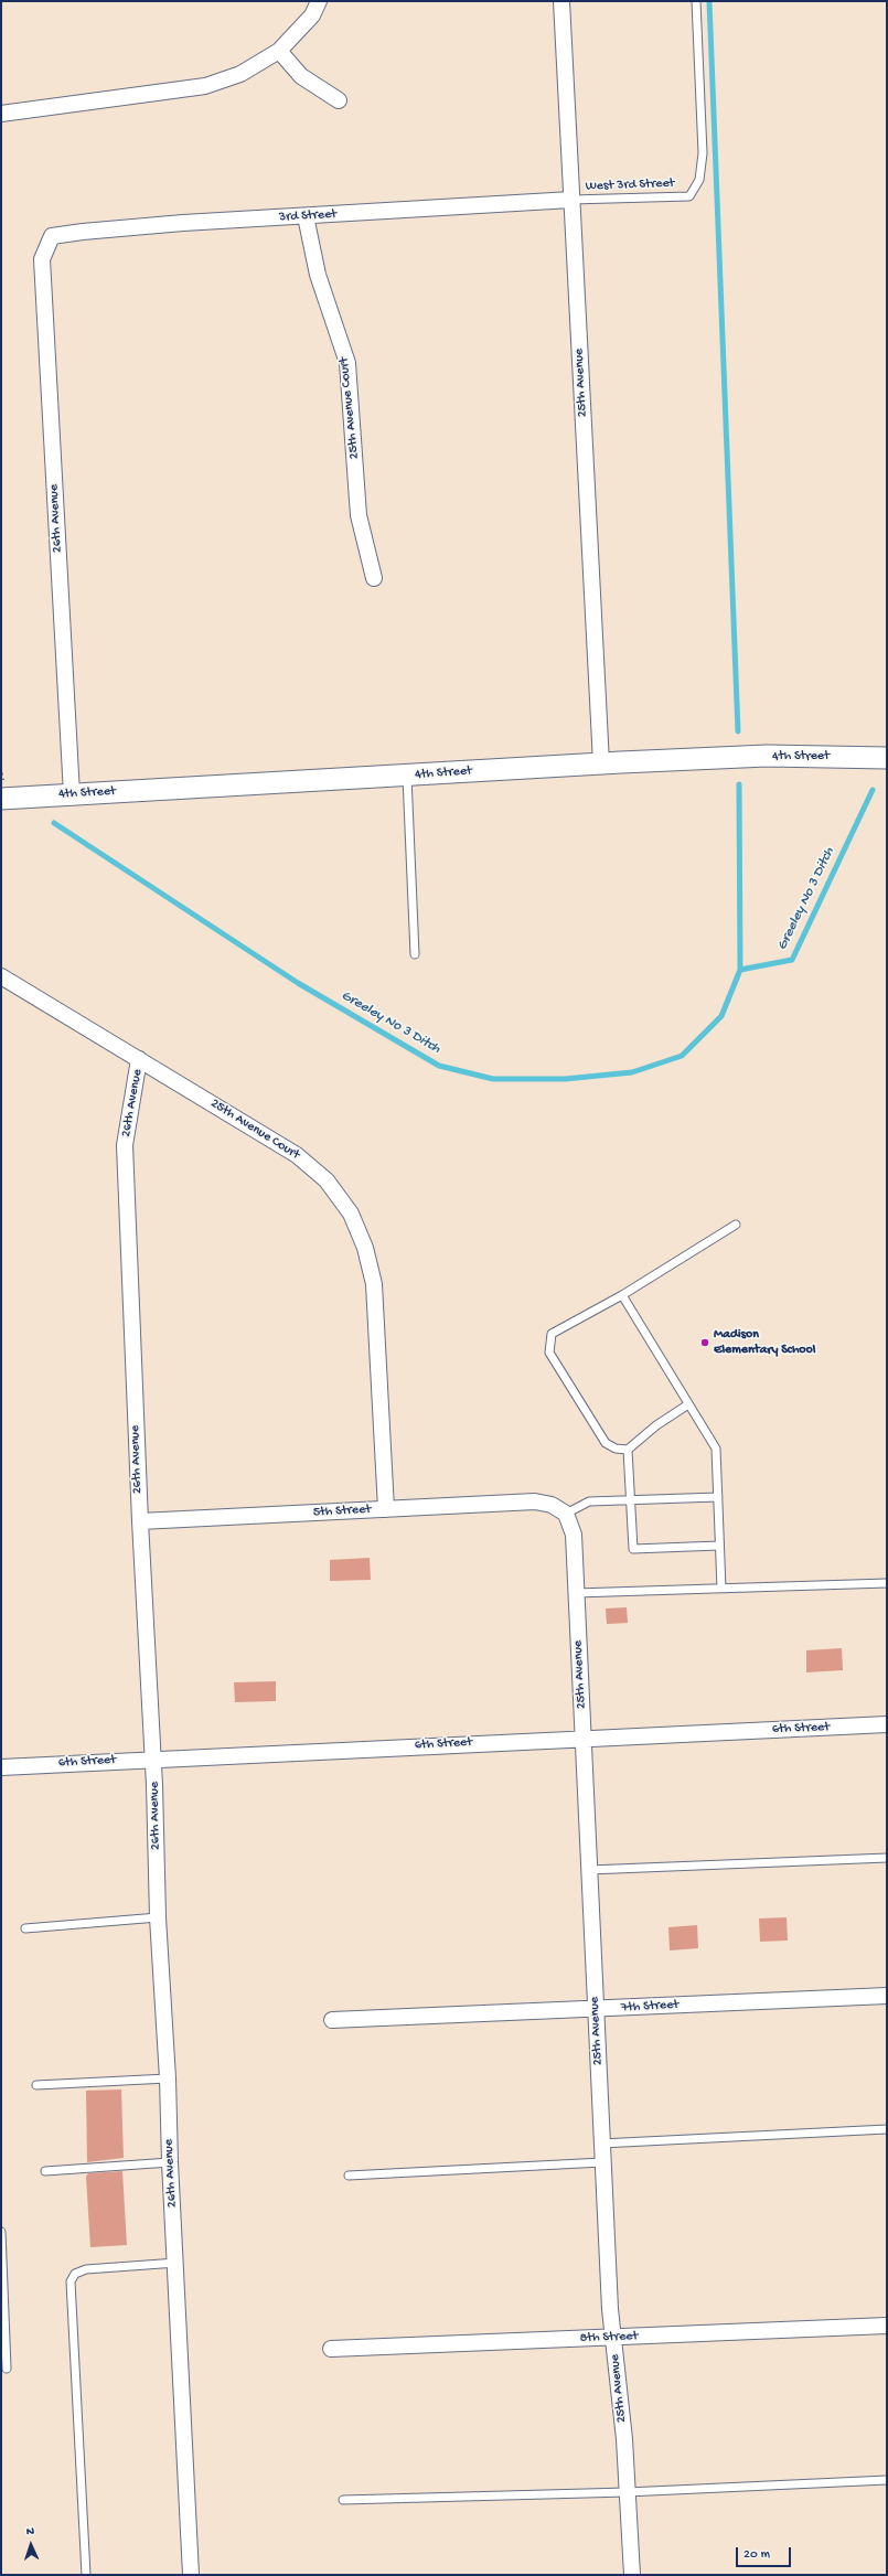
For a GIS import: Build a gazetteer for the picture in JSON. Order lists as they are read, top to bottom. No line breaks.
{"streets":{"main road":["4th Street"],"street":["3rd Street","25th Avenue","25th Avenue Court","26th Avenue","5th Street","6th Street","7th Street","8th Street"],"lane":["West 3rd Street"]},"crossings":[["West 3rd Street","3rd Street"],["West 3rd Street","25th Avenue"],["3rd Street","25th Avenue"],["3rd Street","25th Avenue Court"],["3rd Street","26th Avenue"],["25th Avenue","4th Street"],["25th Avenue","5th Street"],["25th Avenue","6th Street"],["25th Avenue","7th Street"],["25th Avenue","8th Street"],["25th Avenue Court","26th Avenue"],["25th Avenue Court","5th Street"],["26th Avenue","4th Street"],["26th Avenue","5th Street"],["26th Avenue","6th Street"]],"water":["Greeley No 3 Ditch"],"places":["Madison Elementary School"],"scale_bar":"20 m","north":"top"}
